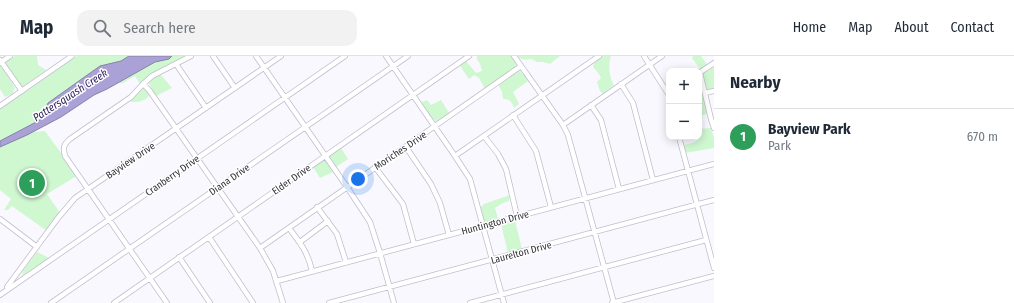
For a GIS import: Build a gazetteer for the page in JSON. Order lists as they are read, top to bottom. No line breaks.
{"streets":{"street":["Moriches Drive","Bayview Drive","Cranberry Drive","Diana Drive","Elder Drive","Huntington Drive","Laurelton Drive"]},"crossings":[["Bayview Drive","Cranberry Drive"]],"water":["Pattersquash Creek"],"page":{"header":"Map","search":"Search here","nav":["Home","Map","About","Contact"],"heading":"Nearby","map_buttons":["+","−"],"list":[{"mark":"1","name":"Bayview Park","note":"Park","value":"670 m"}],"pins":"1"}}
